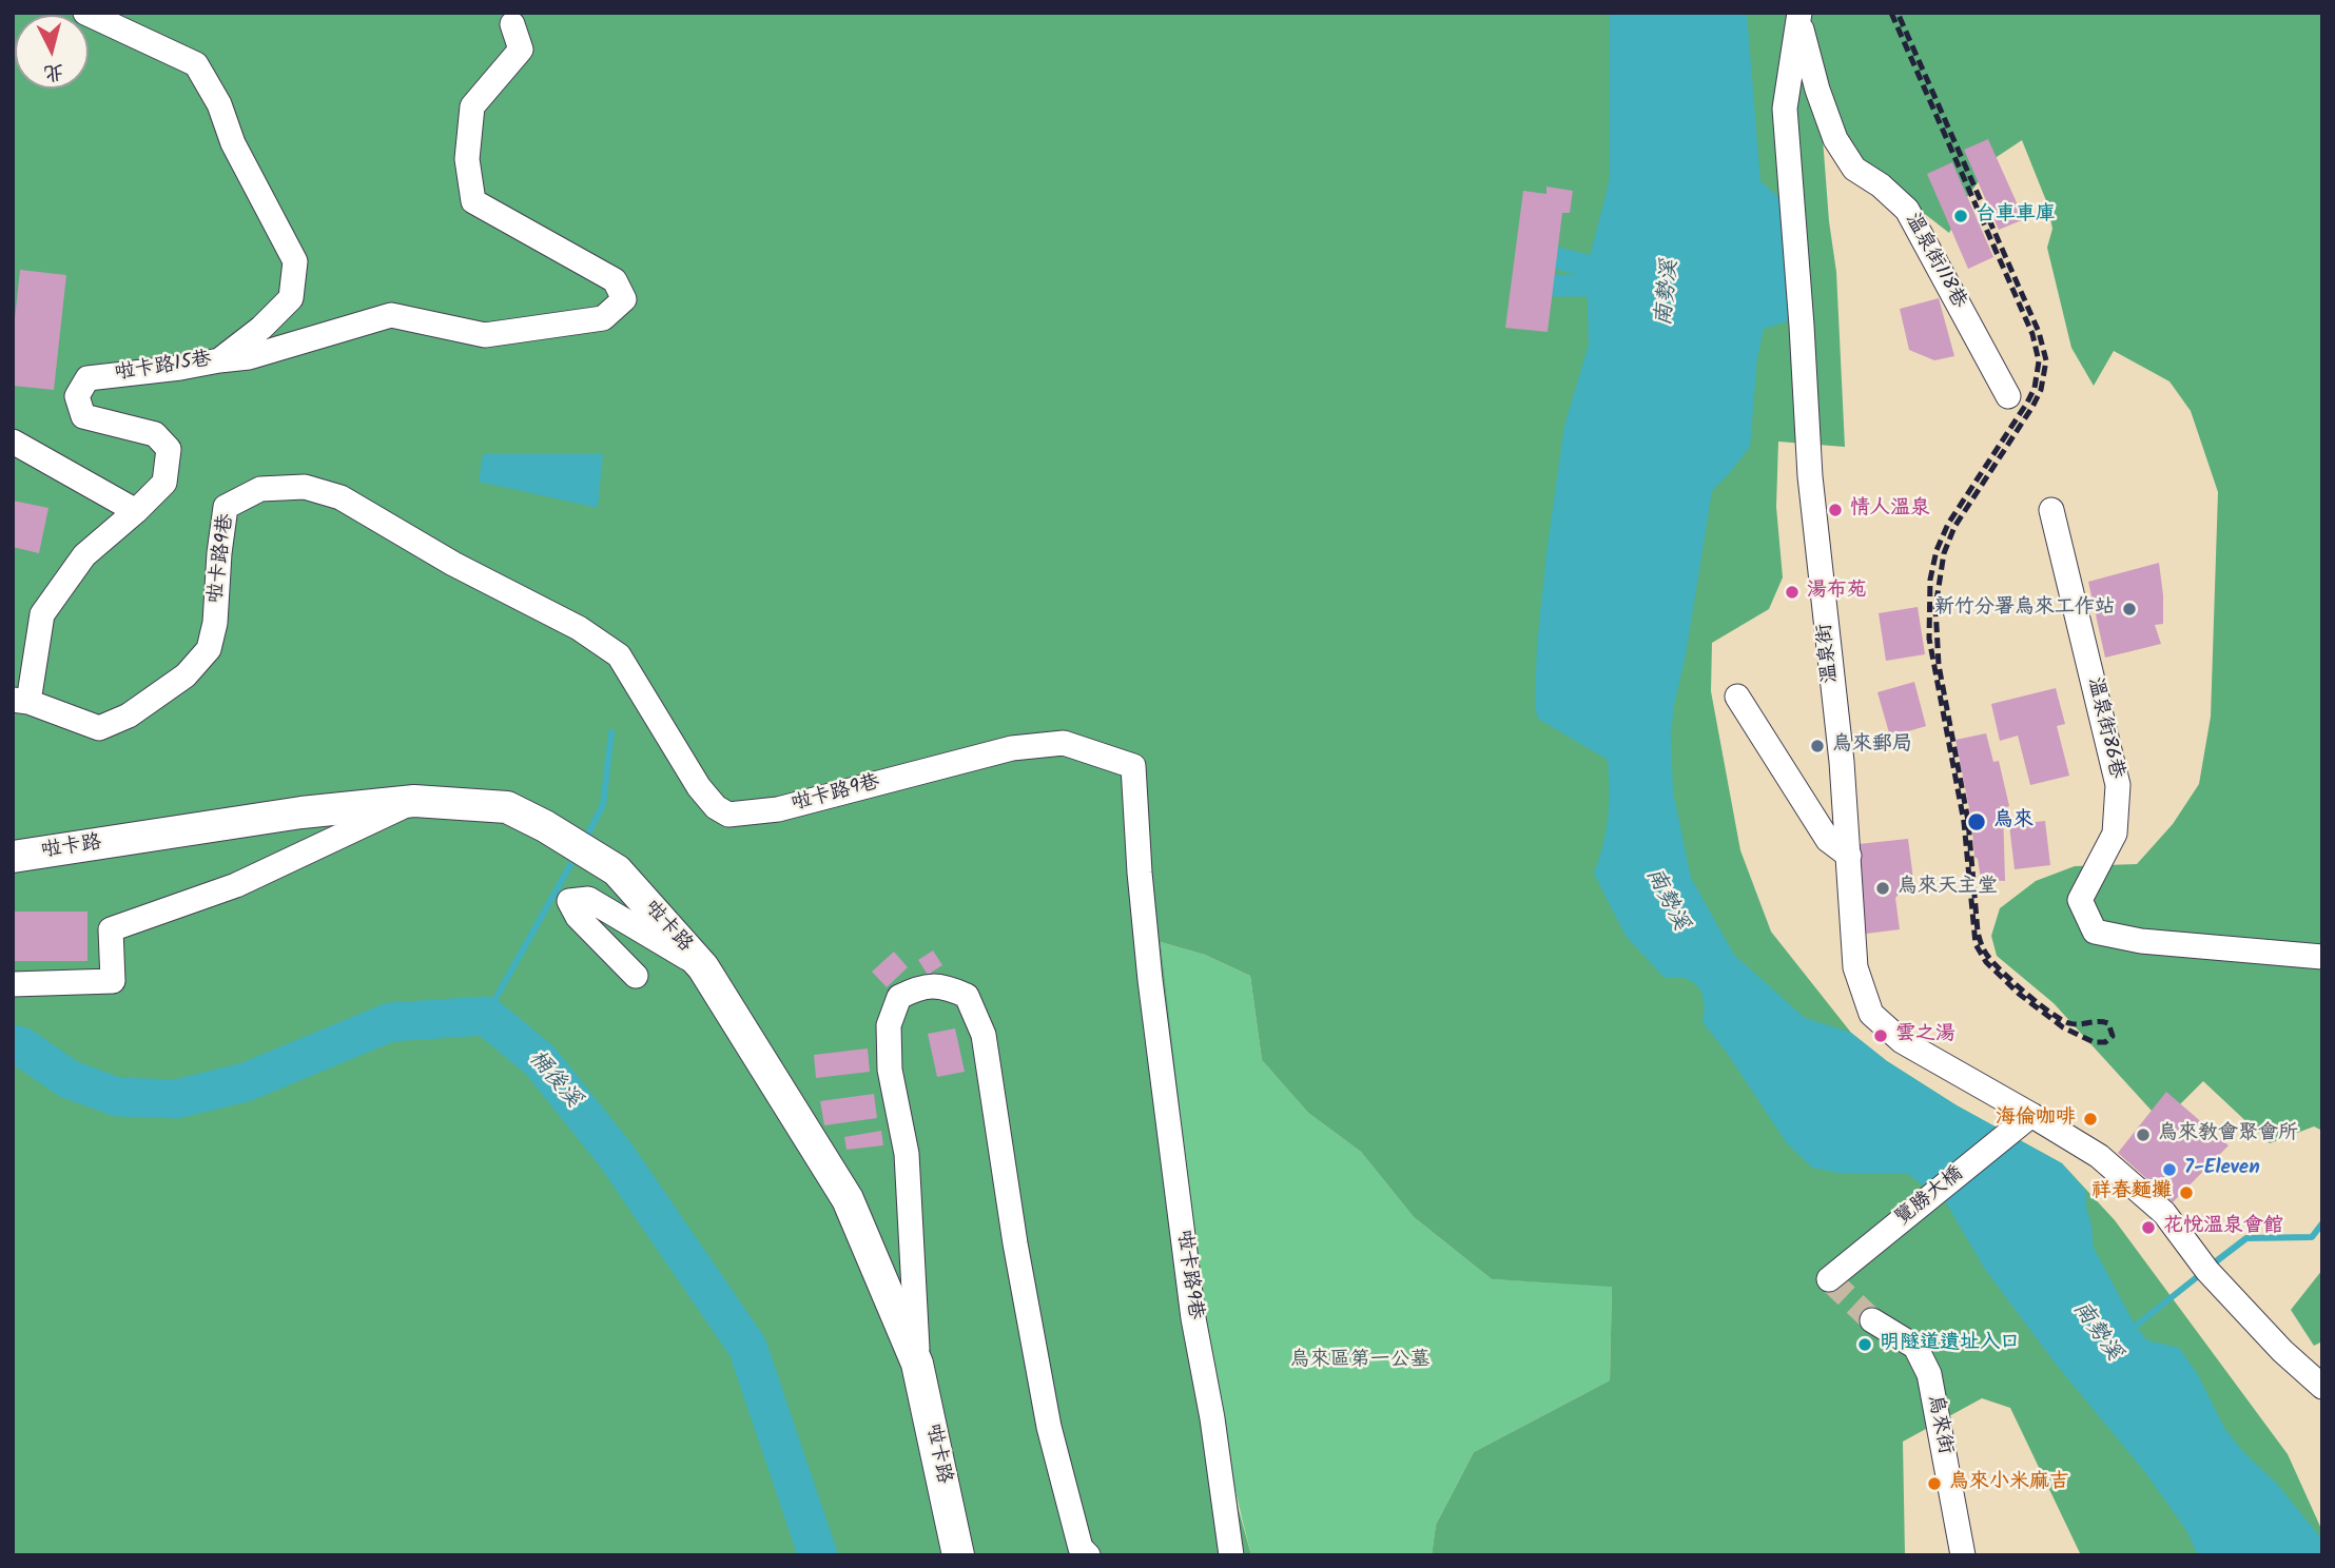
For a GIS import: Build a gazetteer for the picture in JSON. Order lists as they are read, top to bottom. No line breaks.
{"streets":{"main road":["啦卡路"],"street":["溫泉街118巷","啦卡路15巷","啦卡路9巷","溫泉街","溫泉街86巷","覽勝大橋","烏來街"]},"crossings":[["溫泉街118巷","溫泉街"],["啦卡路15巷","啦卡路9巷"],["溫泉街","覽勝大橋"]],"water":["南勢溪","桶後溪"],"parks":["烏來區第一公墓"],"places":["台車車庫","情人溫泉","湯布苑","新竹分署烏來工作站","烏來郵局","烏來","烏來天主堂","雲之湯","海倫咖啡","烏來教會聚會所","7-Eleven","祥春麵攤","花悅溫泉會館","明隧道遺址入口","烏來小米麻吉"],"north":"bottom"}
